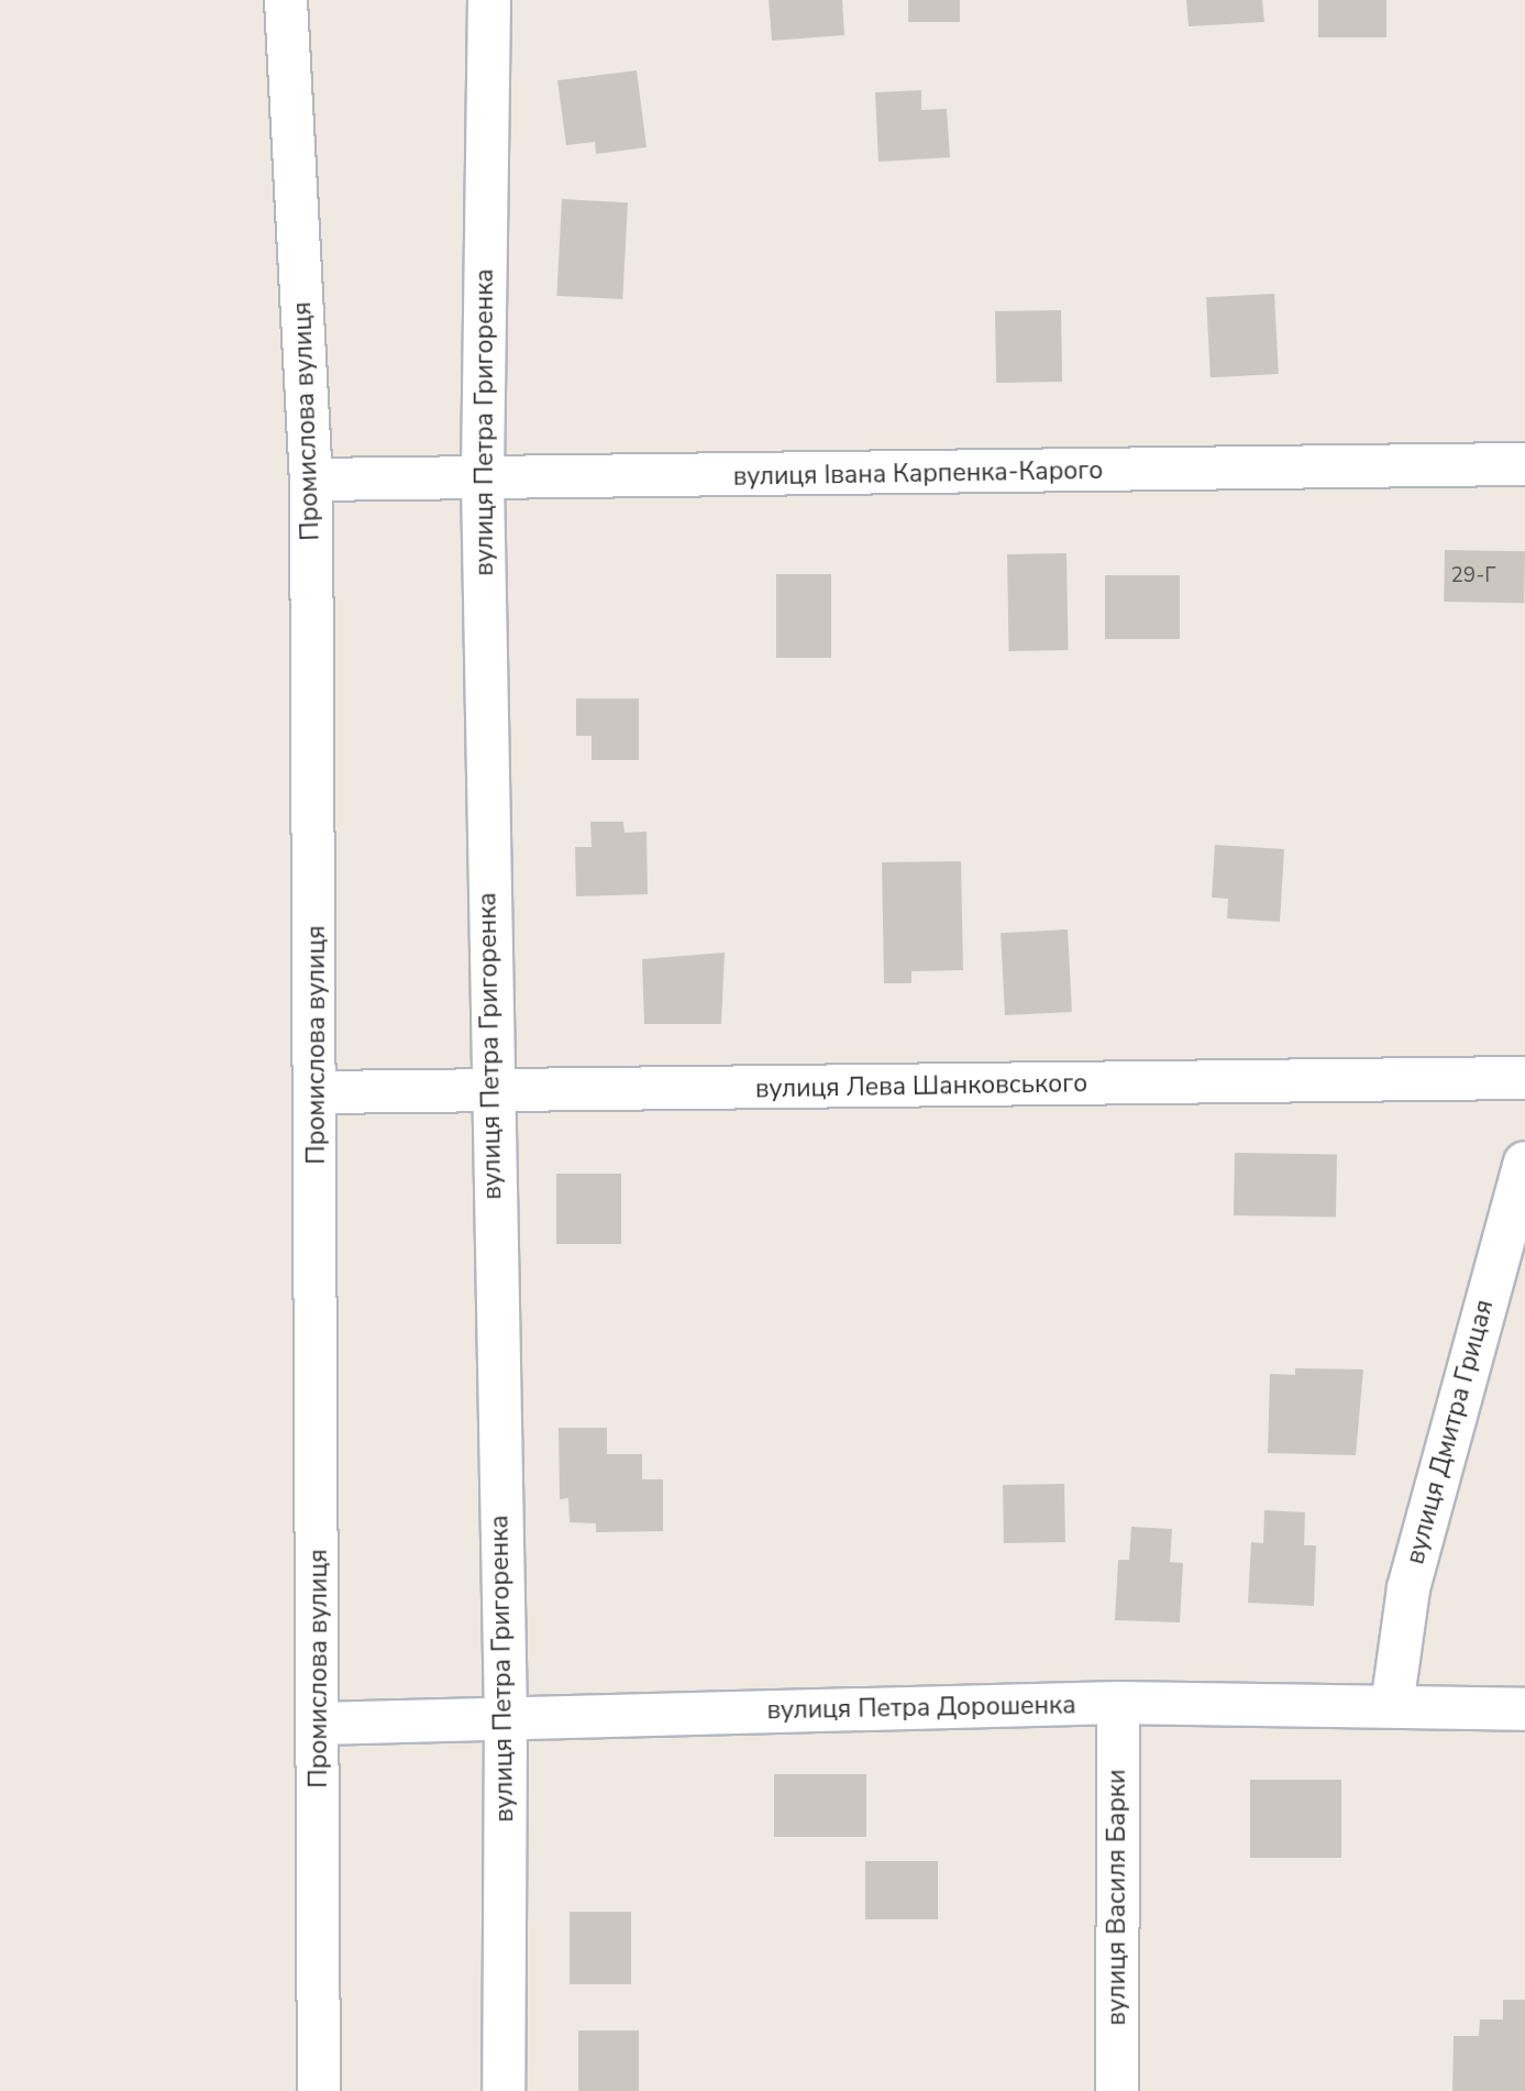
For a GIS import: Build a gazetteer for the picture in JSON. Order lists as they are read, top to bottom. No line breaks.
{"streets":{"street":["Промислова вулиця","вулиця Петра Григоренка","вулиця Івана Карпенка-Карого","вулиця Лева Шанковського","вулиця Дмитра Грицая","вулиця Петра Дорошенка","вулиця Василя Барки"]},"crossings":[["Промислова вулиця","вулиця Івана Карпенка-Карого"],["Промислова вулиця","вулиця Лева Шанковського"],["Промислова вулиця","вулиця Петра Дорошенка"],["вулиця Петра Григоренка","вулиця Івана Карпенка-Карого"],["вулиця Петра Григоренка","вулиця Лева Шанковського"],["вулиця Петра Григоренка","вулиця Петра Дорошенка"],["вулиця Дмитра Грицая","вулиця Петра Дорошенка"],["вулиця Петра Дорошенка","вулиця Василя Барки"]],"house_numbers":["29-Г"]}
